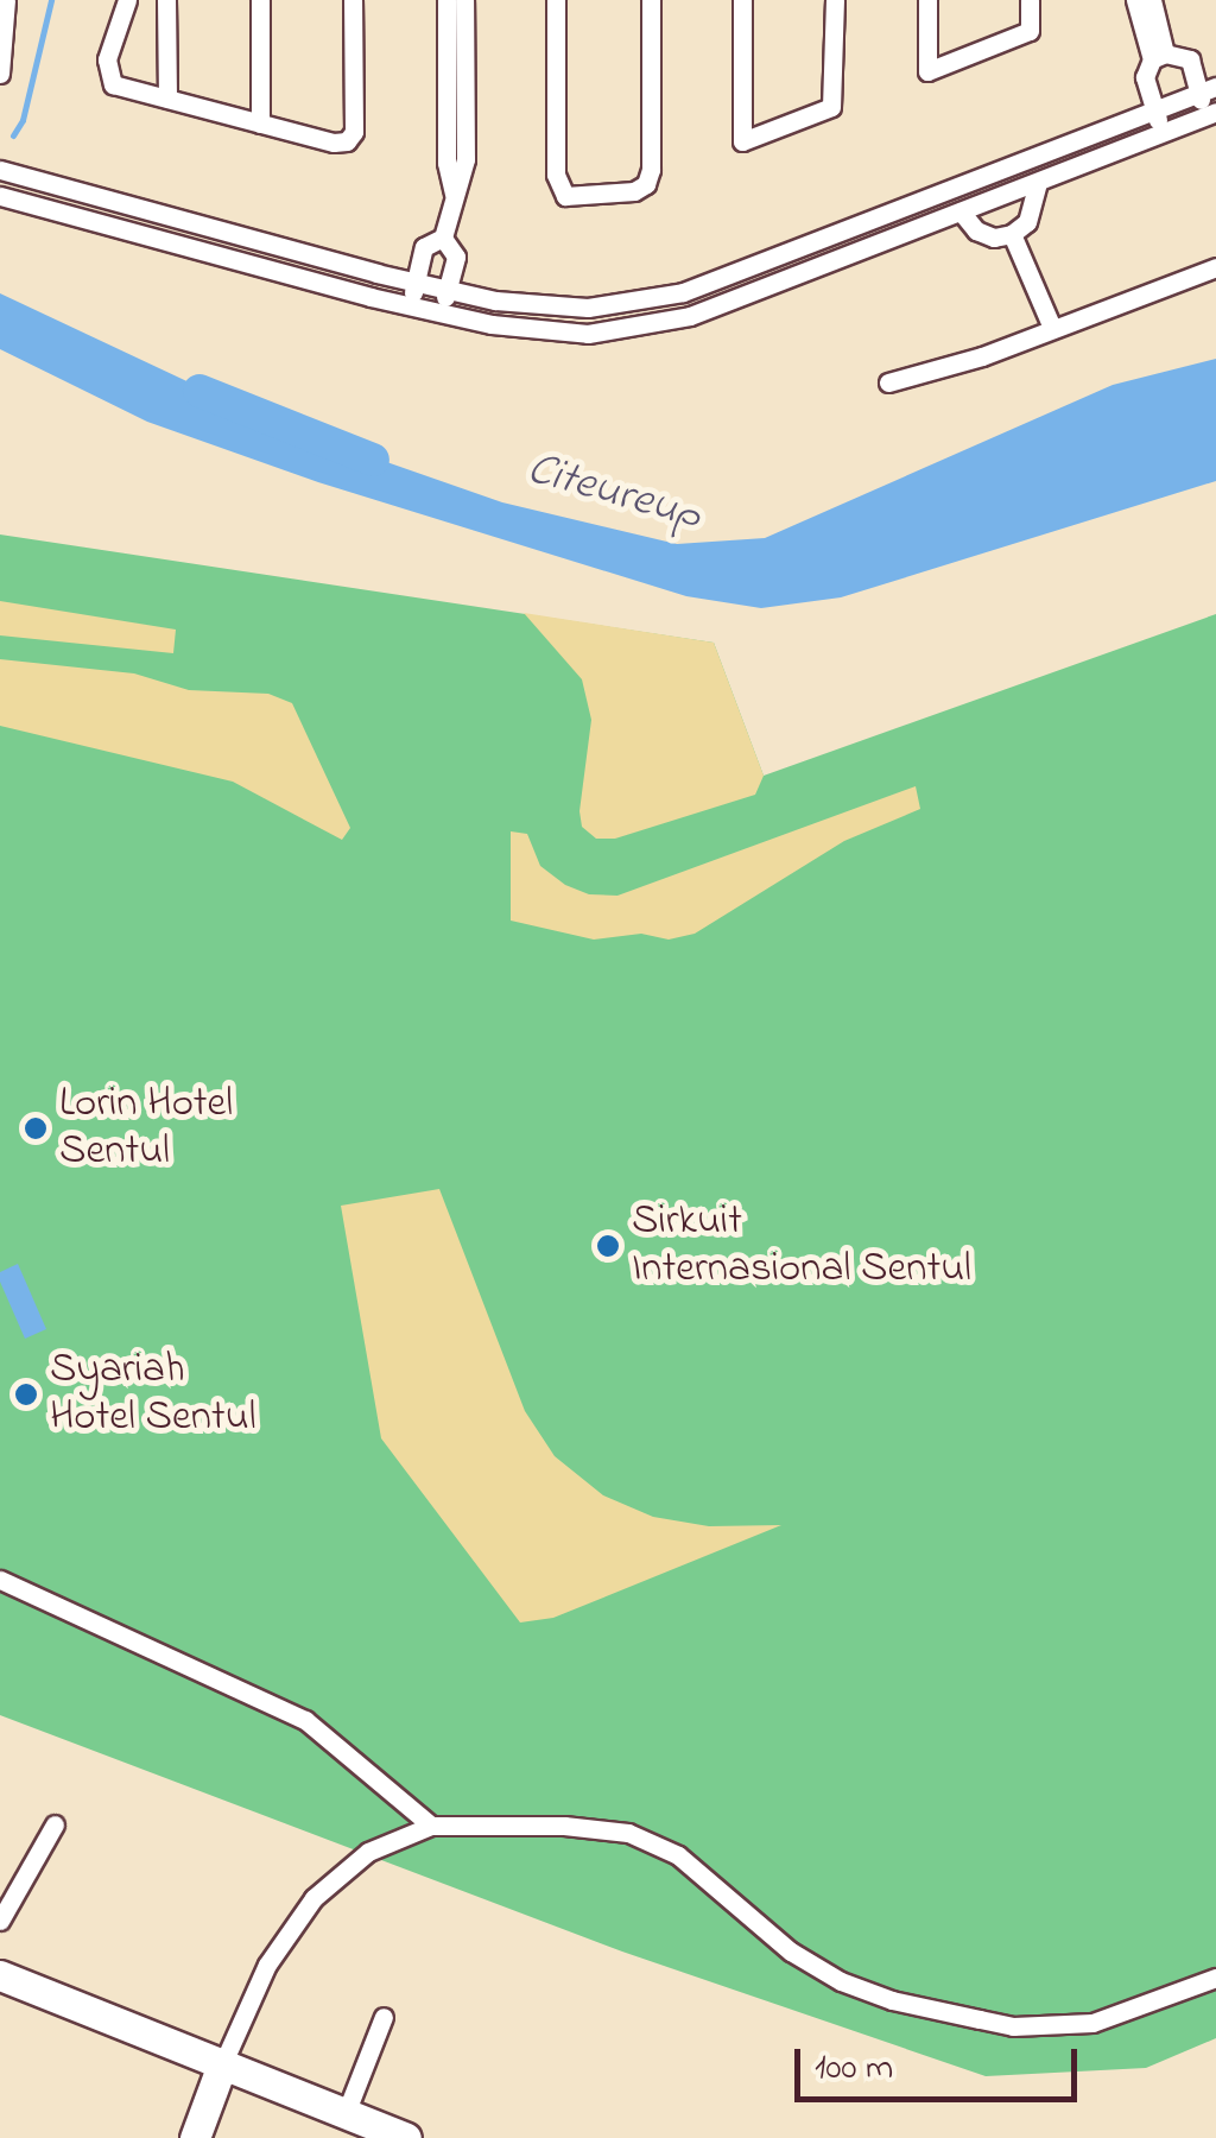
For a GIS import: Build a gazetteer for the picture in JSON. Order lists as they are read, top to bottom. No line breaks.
{"water":["Citeureup"],"places":["Lorin Hotel Sentul","Sirkuit Internasional Sentul","Syariah Hotel Sentul"],"scale_bar":"100 m"}
